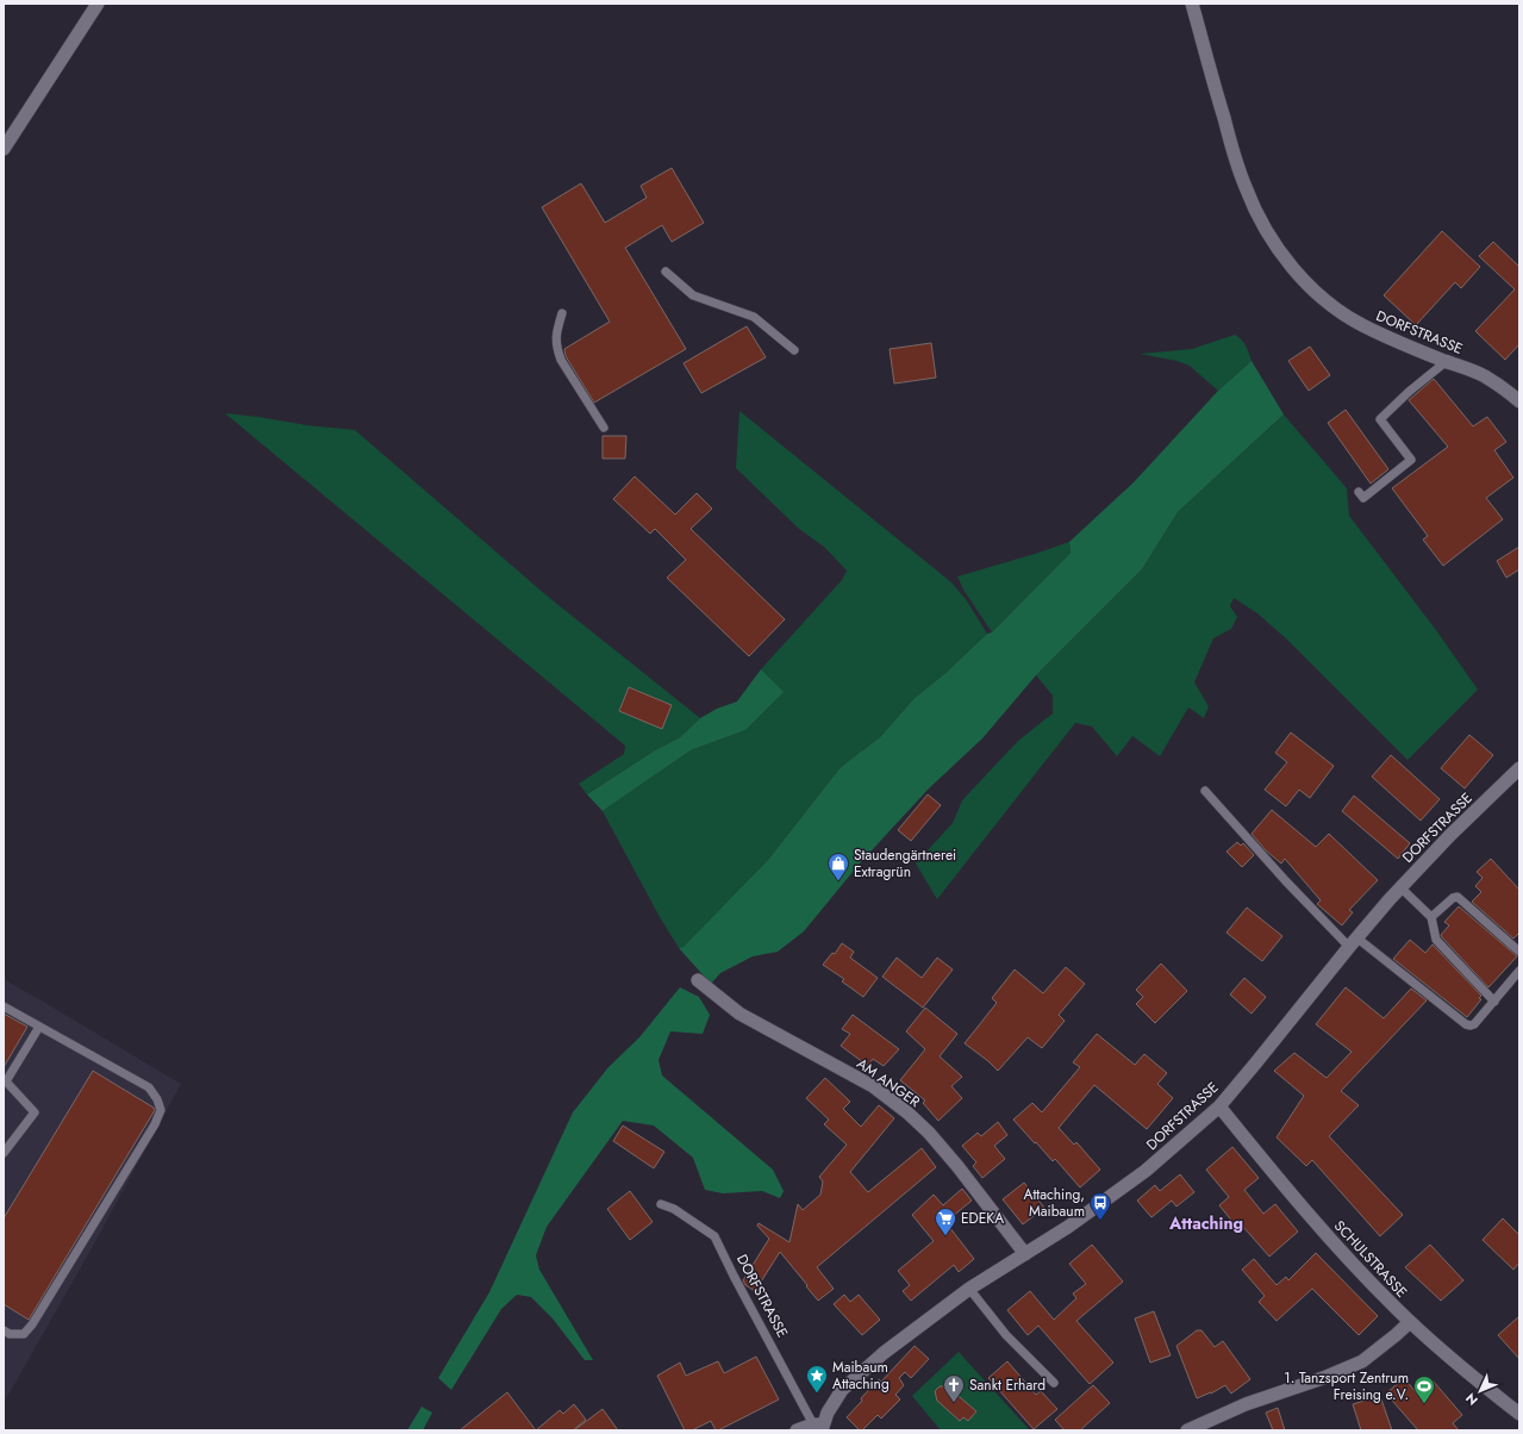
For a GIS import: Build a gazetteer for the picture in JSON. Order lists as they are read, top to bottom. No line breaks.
{"streets":{"street":["DORFSTRASSE","AM ANGER","SCHULSTRASSE"]},"crossings":[["DORFSTRASSE","AM ANGER"],["DORFSTRASSE","SCHULSTRASSE"]],"districts":["Attaching"],"places":{"shop":["Staudengärtnerei Extragrün"],"bus stop":["Attaching, Maibaum"],"supermarket":["EDEKA"],"place":["Maibaum Attaching"],"church":["Sankt Erhard"],"sports":["1. Tanzsport Zentrum Freising e.V."]},"north":"bottom left"}
